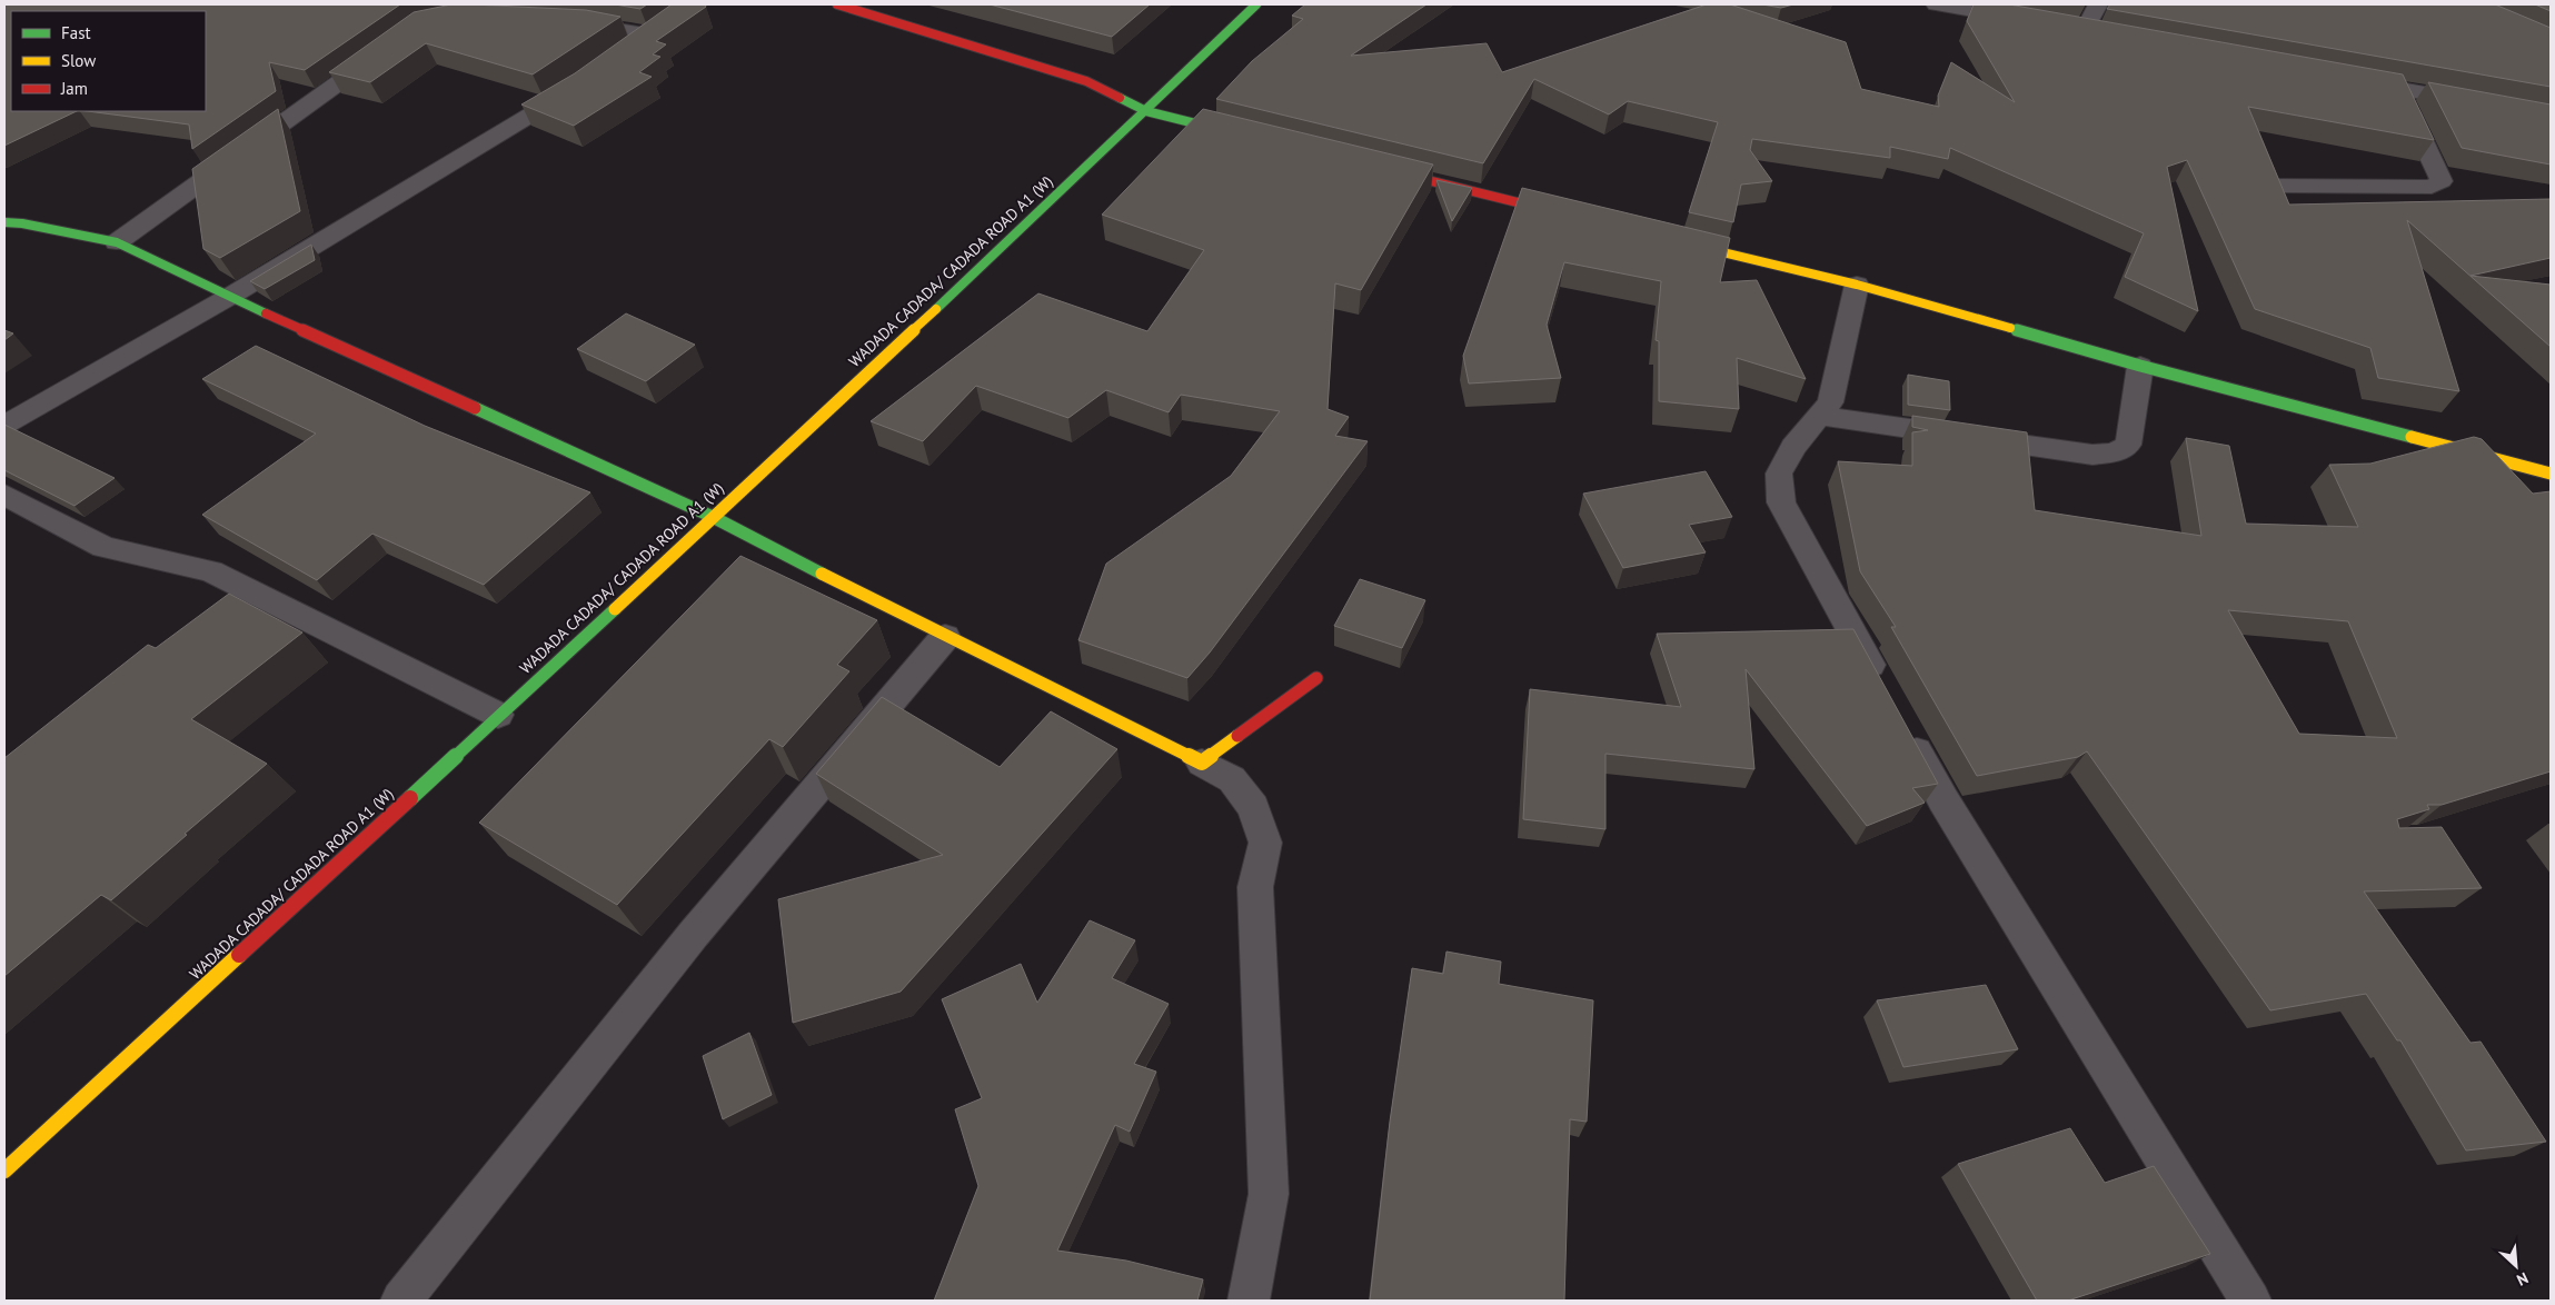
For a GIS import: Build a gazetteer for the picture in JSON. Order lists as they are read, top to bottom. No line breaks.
{"streets":{"street":["WADADA CADADA/ CADADA ROAD A1 (W)"]},"legend":["Fast","Slow","Jam"],"north":"bottom right"}
